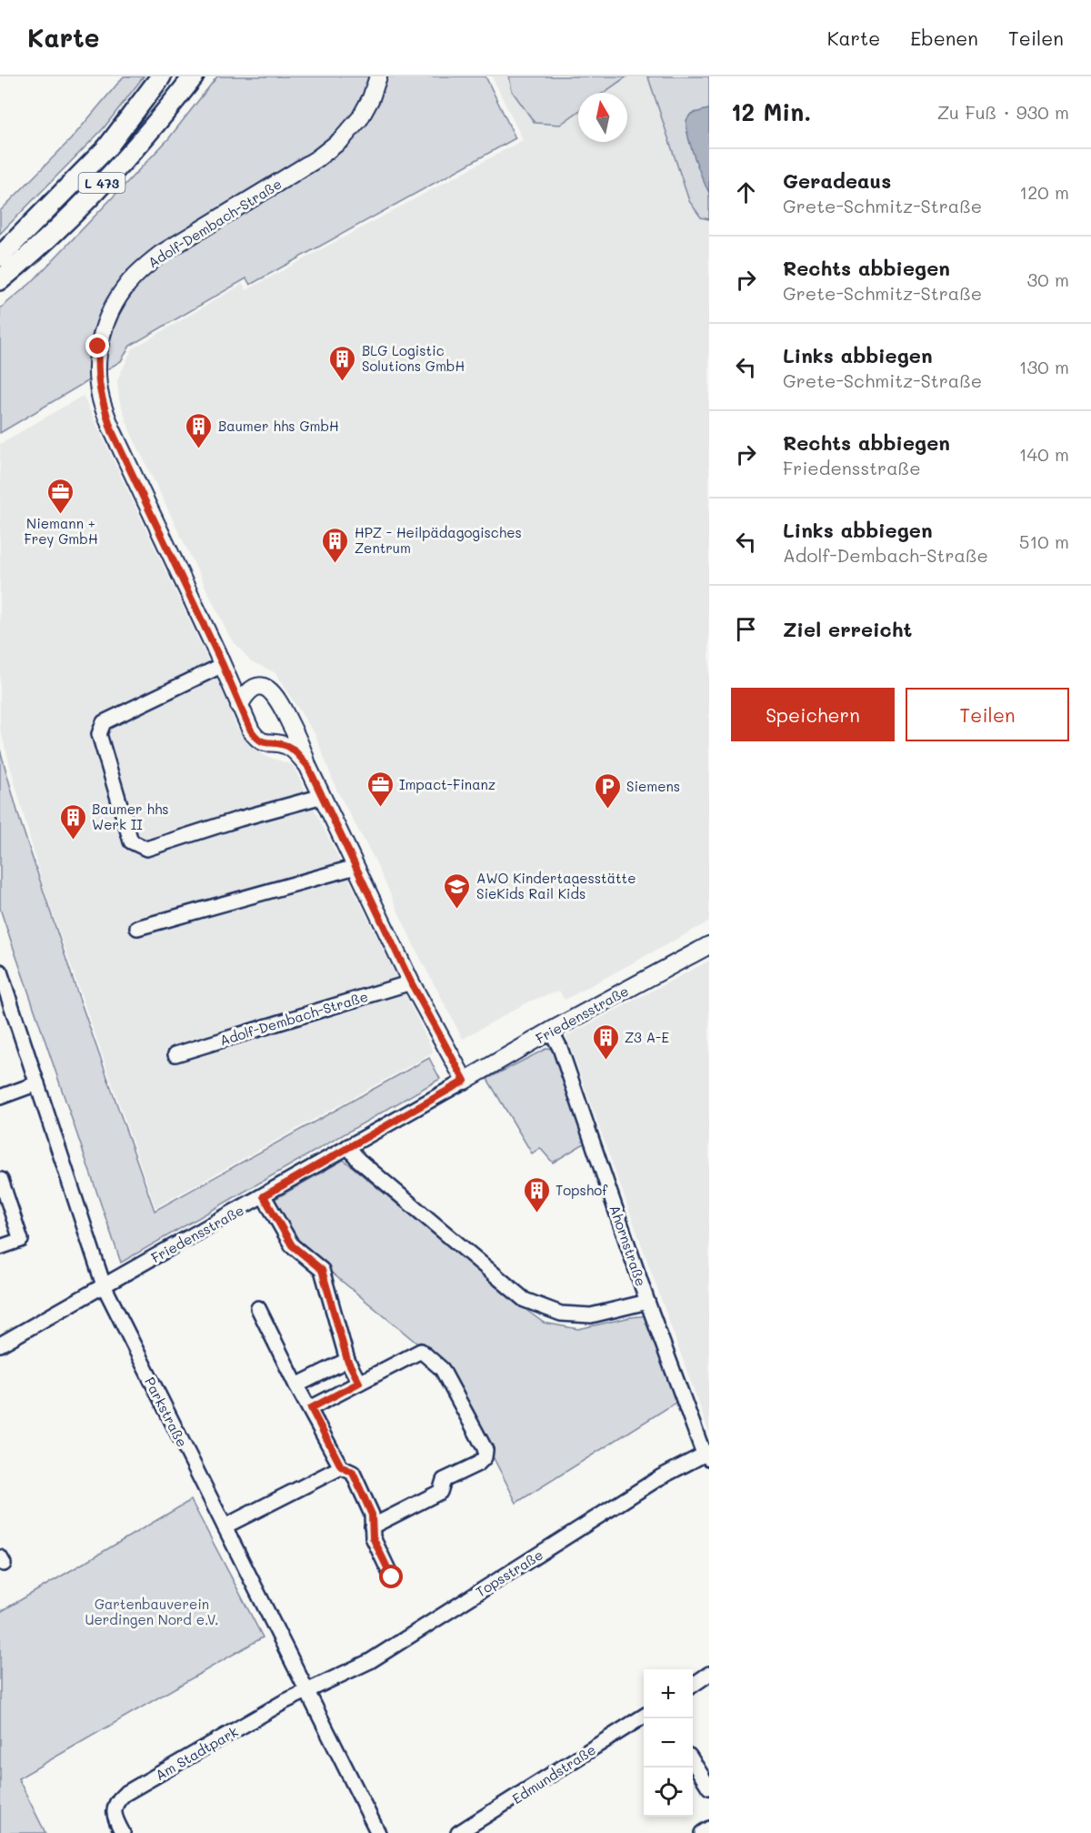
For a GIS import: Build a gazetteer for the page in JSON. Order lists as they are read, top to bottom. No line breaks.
{"streets":{"highway":["L 473"],"main road":["Adolf-Dembach-Straße","Friedensstraße"],"street":["Ahornstraße","Parkstraße","Topsstraße","Am Stadtpark","Edmundstraße"]},"crossings":[["Adolf-Dembach-Straße","Friedensstraße"],["Friedensstraße","Ahornstraße"],["Friedensstraße","Parkstraße"],["Ahornstraße","Topsstraße"],["Parkstraße","Topsstraße"],["Parkstraße","Am Stadtpark"],["Topsstraße","Am Stadtpark"]],"parks":["Gartenbauverein Uerdingen Nord e.V."],"places":{"building":["BLG Logistic Solutions GmbH","Baumer hhs GmbH","HPZ - Heilpädagogisches Zentrum","Baumer hhs Werk II","Z3 A-E","Topshof"],"office":["Niemann + Frey GmbH","Impact-Finanz"],"parking":["Siemens"],"school or university":["AWO Kindertagesstätte SieKids Rail Kids"]},"north":"top","page":{"header":"Karte","nav":["Karte","Ebenen","Teilen"],"heading":["12 Min.","Zu Fuß · 930 m"],"list":[["Geradeaus","Grete-Schmitz-Straße","120 m"],["Rechts abbiegen","Grete-Schmitz-Straße","30 m"],["Links abbiegen","Grete-Schmitz-Straße","130 m"],["Rechts abbiegen","Friedensstraße","140 m"],["Links abbiegen","Adolf-Dembach-Straße","510 m"],"Ziel erreicht"],"buttons":["Speichern","Teilen"],"map_buttons":["+","−"]}}
